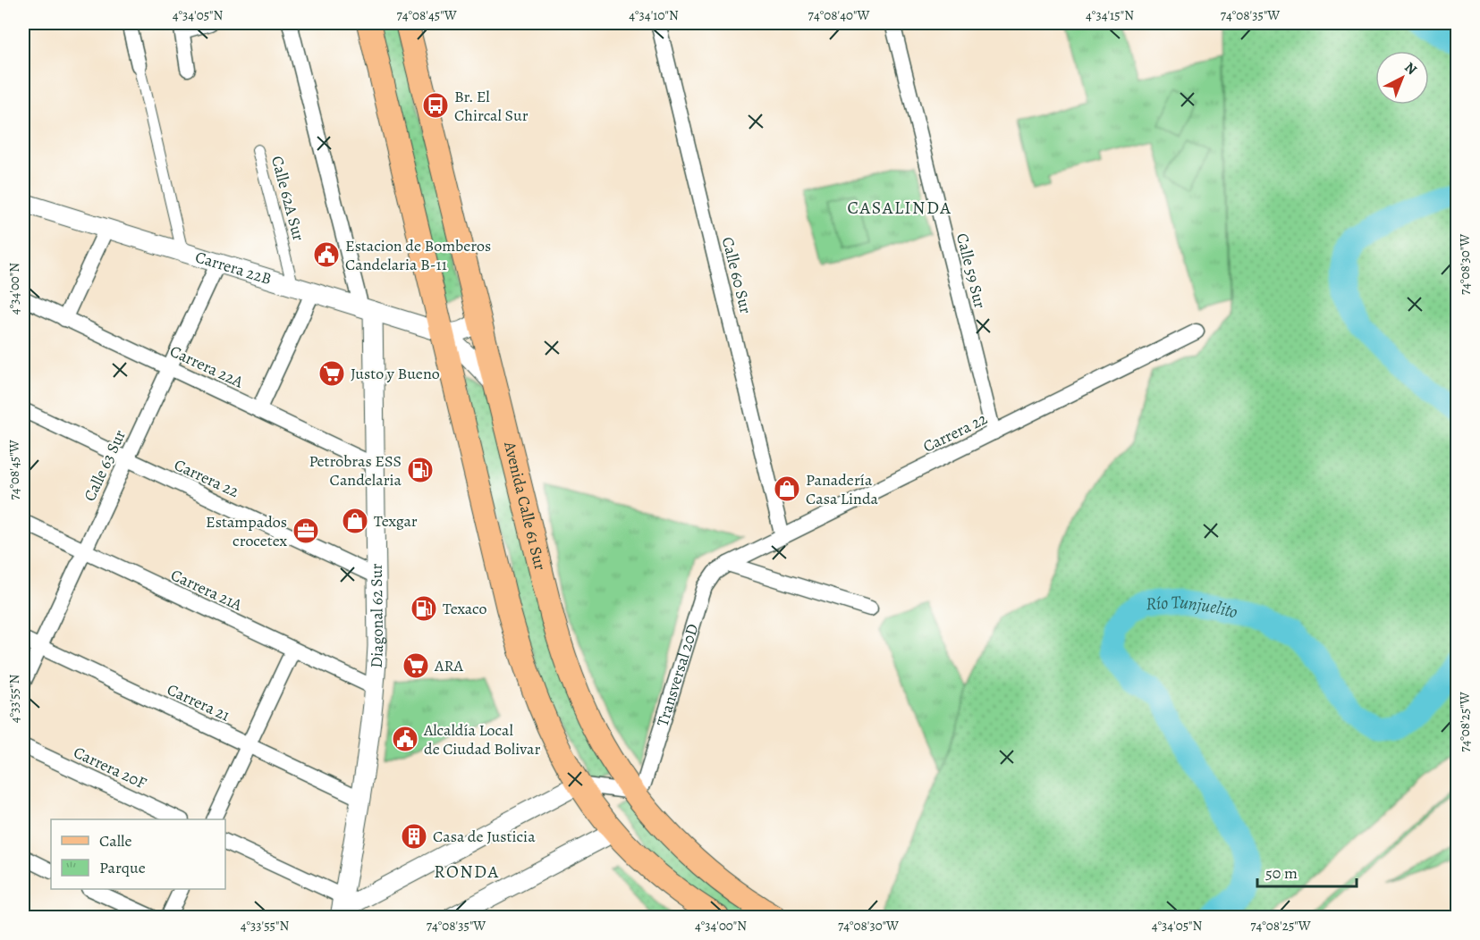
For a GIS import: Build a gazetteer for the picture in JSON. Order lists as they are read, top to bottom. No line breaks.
{"streets":{"main road":["Avenida Calle 61 Sur"],"street":["Calle 62A Sur","Carrera 22B","Calle 59 Sur","Calle 60 Sur","Carrera 22A","Carrera 22","Calle 63 Sur","Carrera 21A","Diagonal 62 Sur","Transversal 20D","Carrera 21","Carrera 20F"]},"crossings":[["Calle 62A Sur","Carrera 22B"],["Carrera 22B","Calle 63 Sur"],["Carrera 22B","Avenida Calle 61 Sur"],["Carrera 22B","Diagonal 62 Sur"],["Calle 59 Sur","Carrera 22"],["Calle 60 Sur","Carrera 22"],["Carrera 22A","Calle 63 Sur"],["Carrera 22A","Diagonal 62 Sur"],["Carrera 22","Calle 63 Sur"],["Carrera 22","Diagonal 62 Sur"],["Carrera 22","Transversal 20D"],["Calle 63 Sur","Carrera 21A"],["Calle 63 Sur","Carrera 21"],["Avenida Calle 61 Sur","Transversal 20D"],["Carrera 21A","Diagonal 62 Sur"],["Diagonal 62 Sur","Carrera 21"]],"districts":["CASALINDA","RONDA"],"water":["Río Tunjuelito"],"places":{"bus stop":["Br. El Chircal Sur"],"public building":["Estacion de Bomberos Candelaria B-11","Alcaldía Local de Ciudad Bolivar"],"supermarket":["Justo y Bueno","ARA"],"fuel station":["Petrobras ESS Candelaria","Texaco"],"shop":["Panadería Casa Linda","Texgar"],"office":["Estampados crocetex"],"building":["Casa de Justicia"]},"legend":["Calle","Parque"],"scale_bar":"50 m","north":"top right","coordinates":["4°34'05\"N","74°08'45\"W","4°34'10\"N","74°08'40\"W","4°34'15\"N","74°08'35\"W","74°08'30\"W","4°34'00\"N","4°33'55\"N","74°08'25\"W"]}
